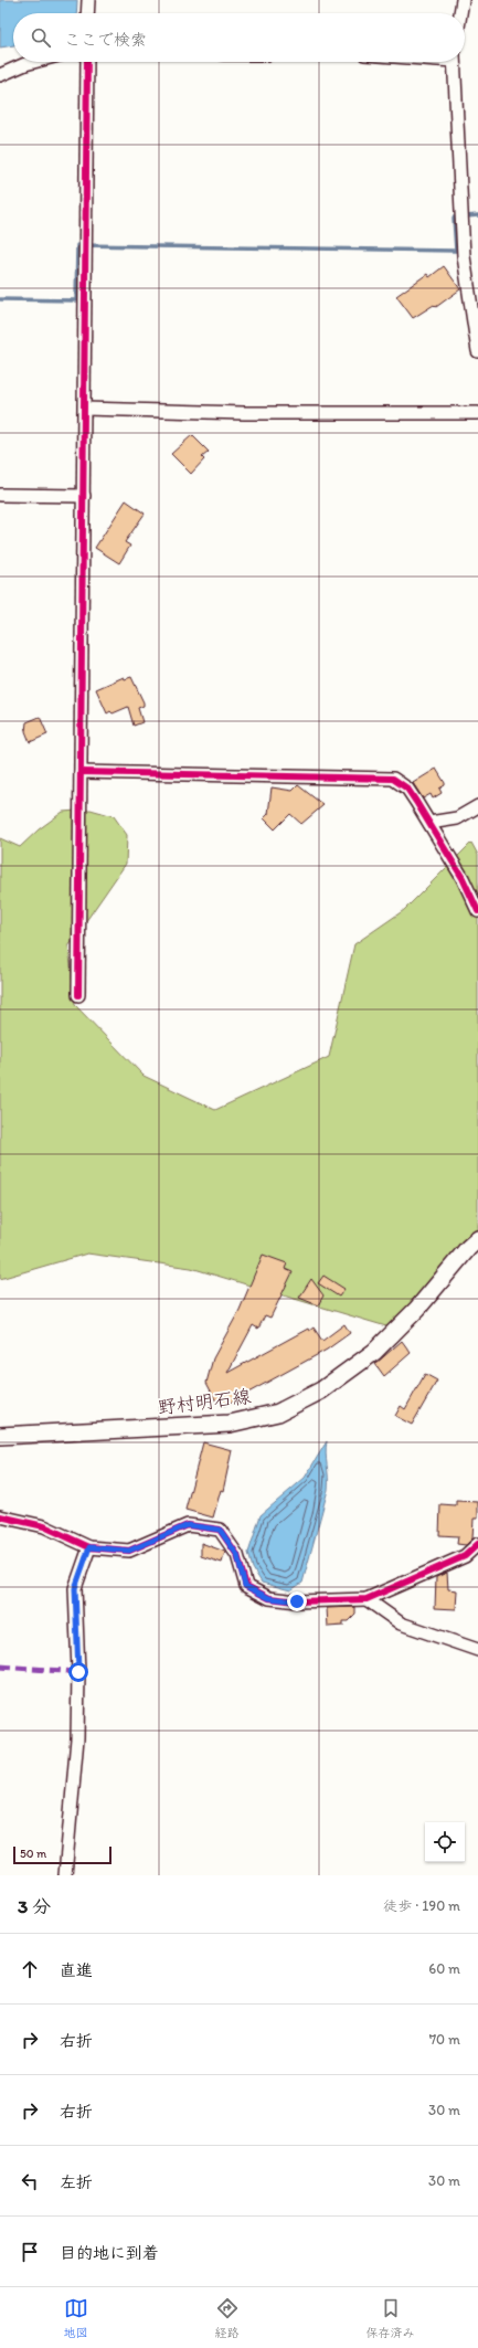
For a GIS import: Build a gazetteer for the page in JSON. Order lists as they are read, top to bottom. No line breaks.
{"streets":{"main road":["野村明石線"]},"scale_bar":"50 m","page":{"search":"ここで検索","scale":"50 m","heading":["3 分","徒歩 · 190 m"],"list":[["直進","60 m"],["右折","70 m"],["右折","30 m"],["左折","30 m"],"目的地に到着"],"nav":["地図","経路","保存済み"]}}
